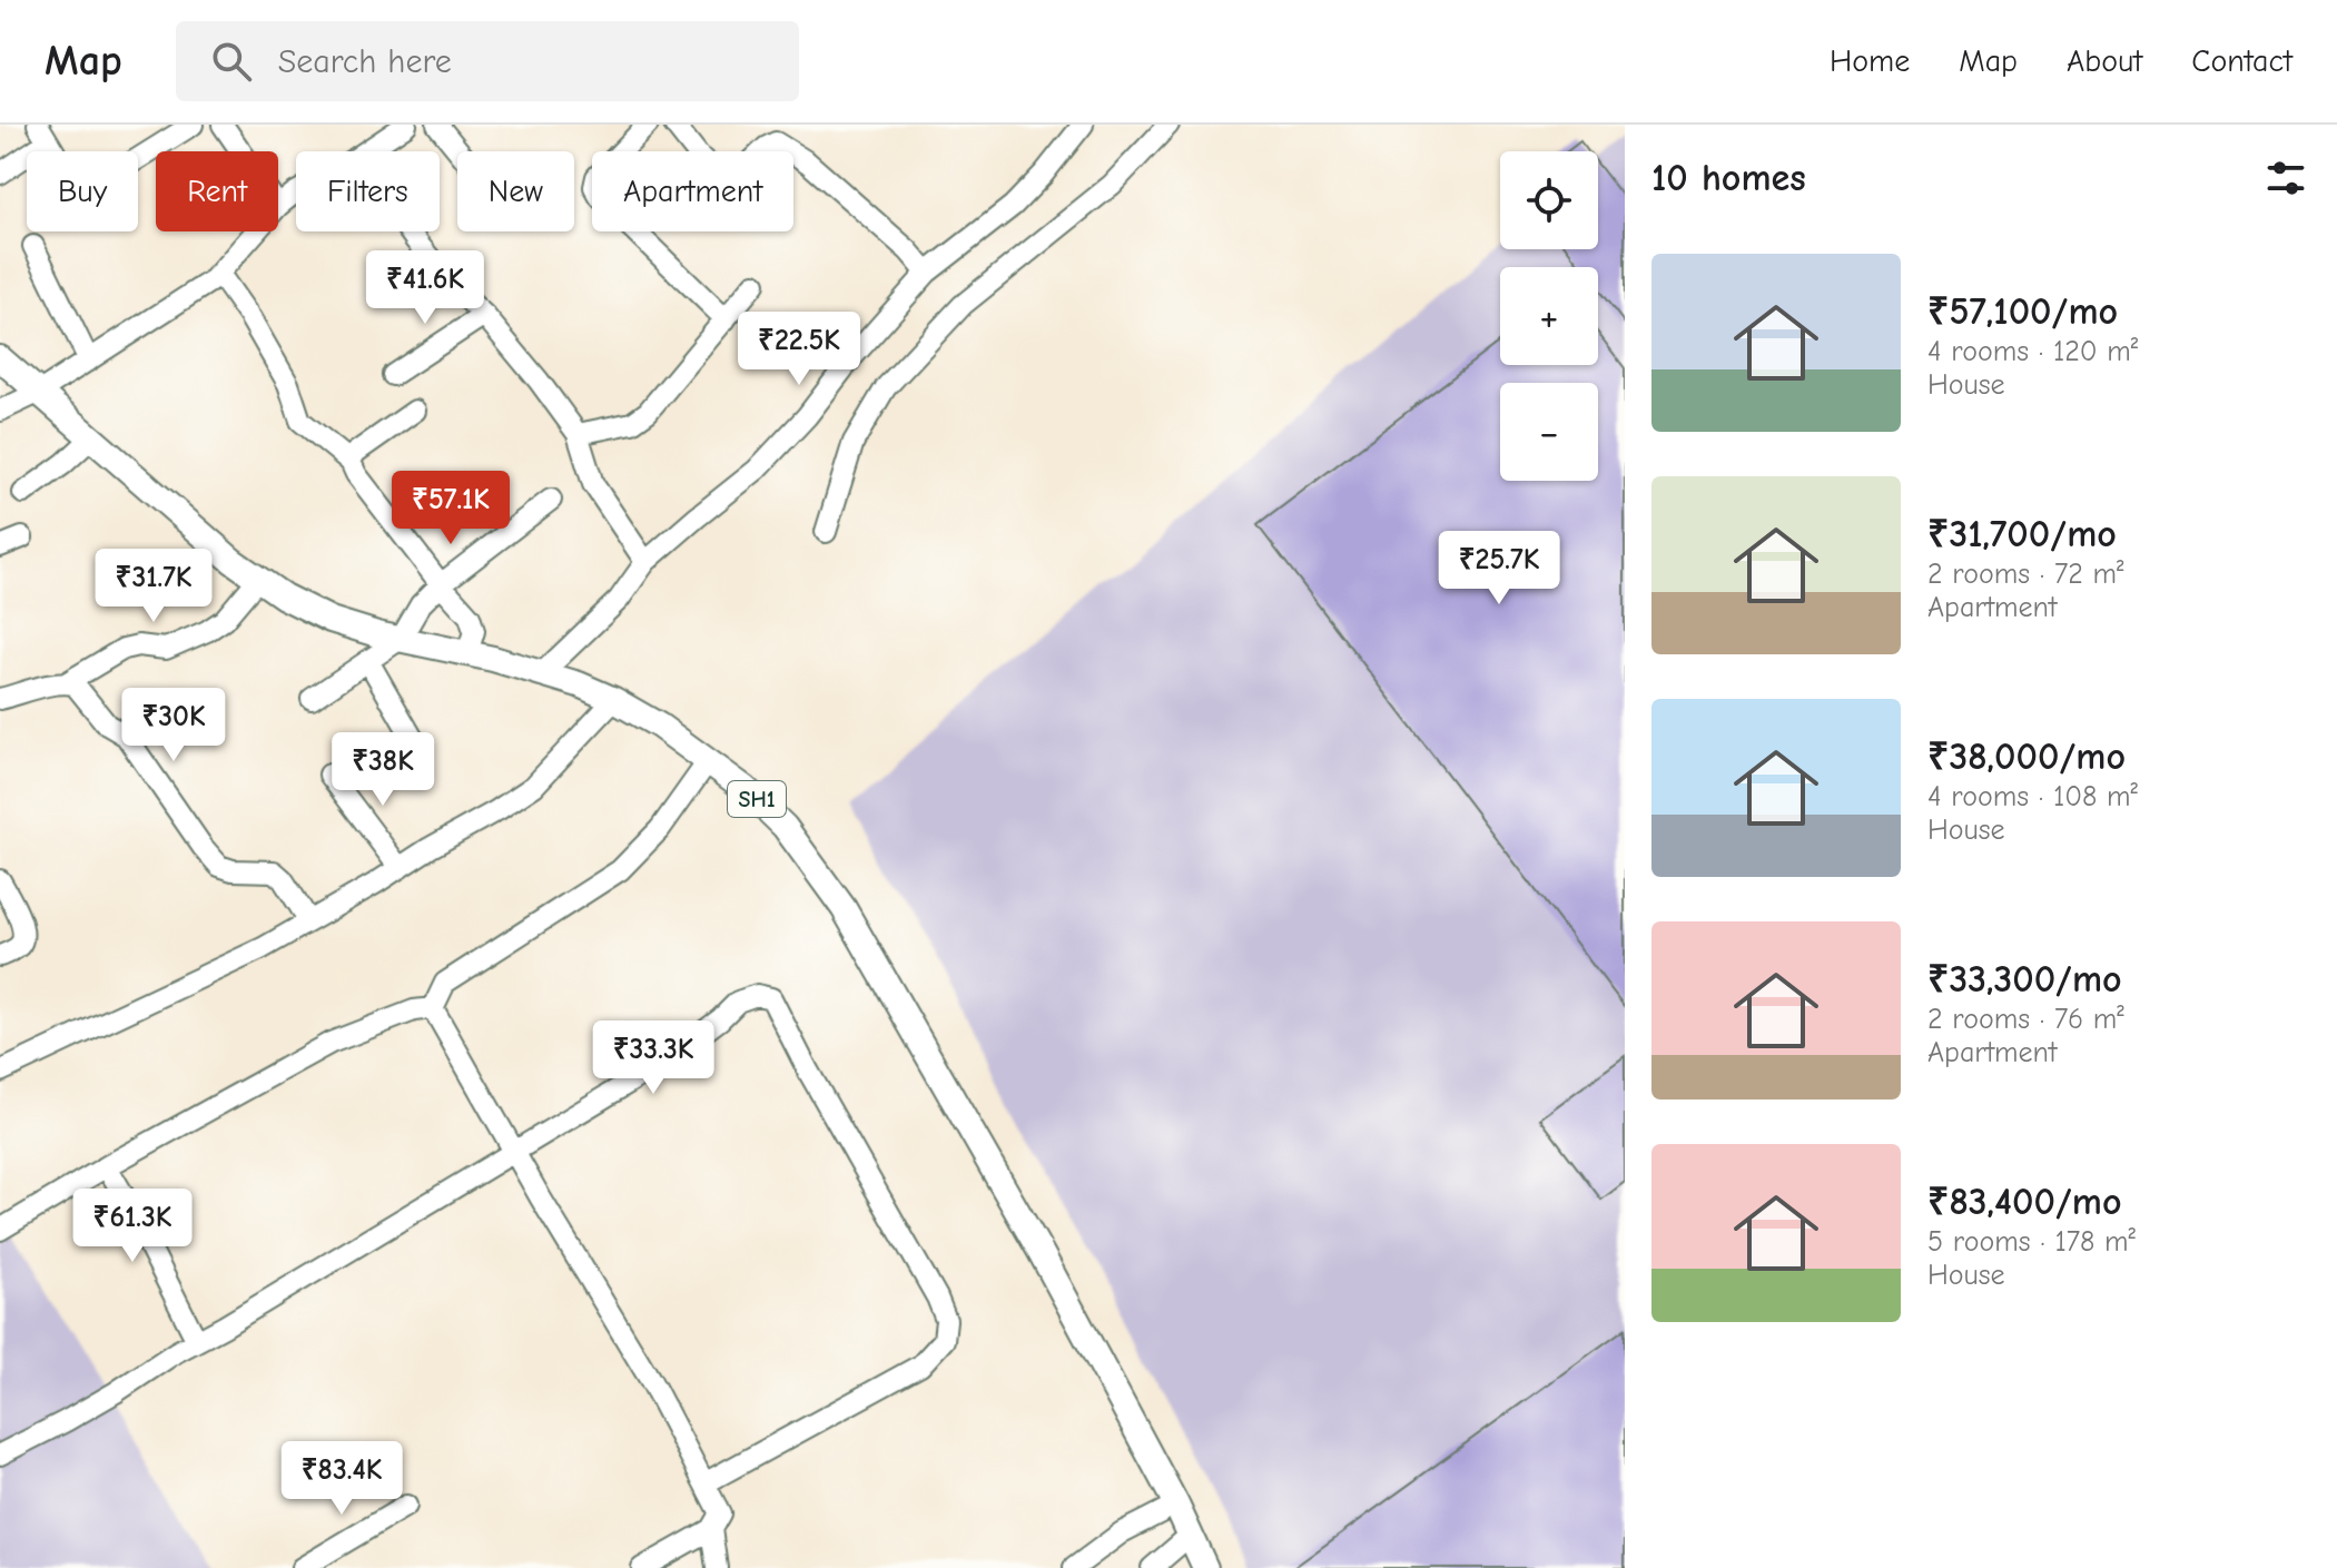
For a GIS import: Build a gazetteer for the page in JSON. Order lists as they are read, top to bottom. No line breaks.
{"streets":{"main road":["SH1"]},"page":{"header":"Map","search":"Search here","nav":["Home","Map","About","Contact"],"heading":"10 homes","map_buttons":["+","−"],"chip":["Buy","Rent","Filters","New","Apartment"],"list":[{"name":"₹57,100/mo","note":"4 rooms · 120 m² · House"},{"name":"₹31,700/mo","note":"2 rooms · 72 m² · Apartment"},{"name":"₹38,000/mo","note":"4 rooms · 108 m² · House"},{"name":"₹33,300/mo","note":"2 rooms · 76 m² · Apartment"},{"name":"₹83,400/mo","note":"5 rooms · 178 m² · House"}],"price":["₹41.6K","₹22.5K","₹57.1K","₹25.7K","₹31.7K","₹30K","₹38K","₹33.3K","₹61.3K","₹83.4K"]}}
